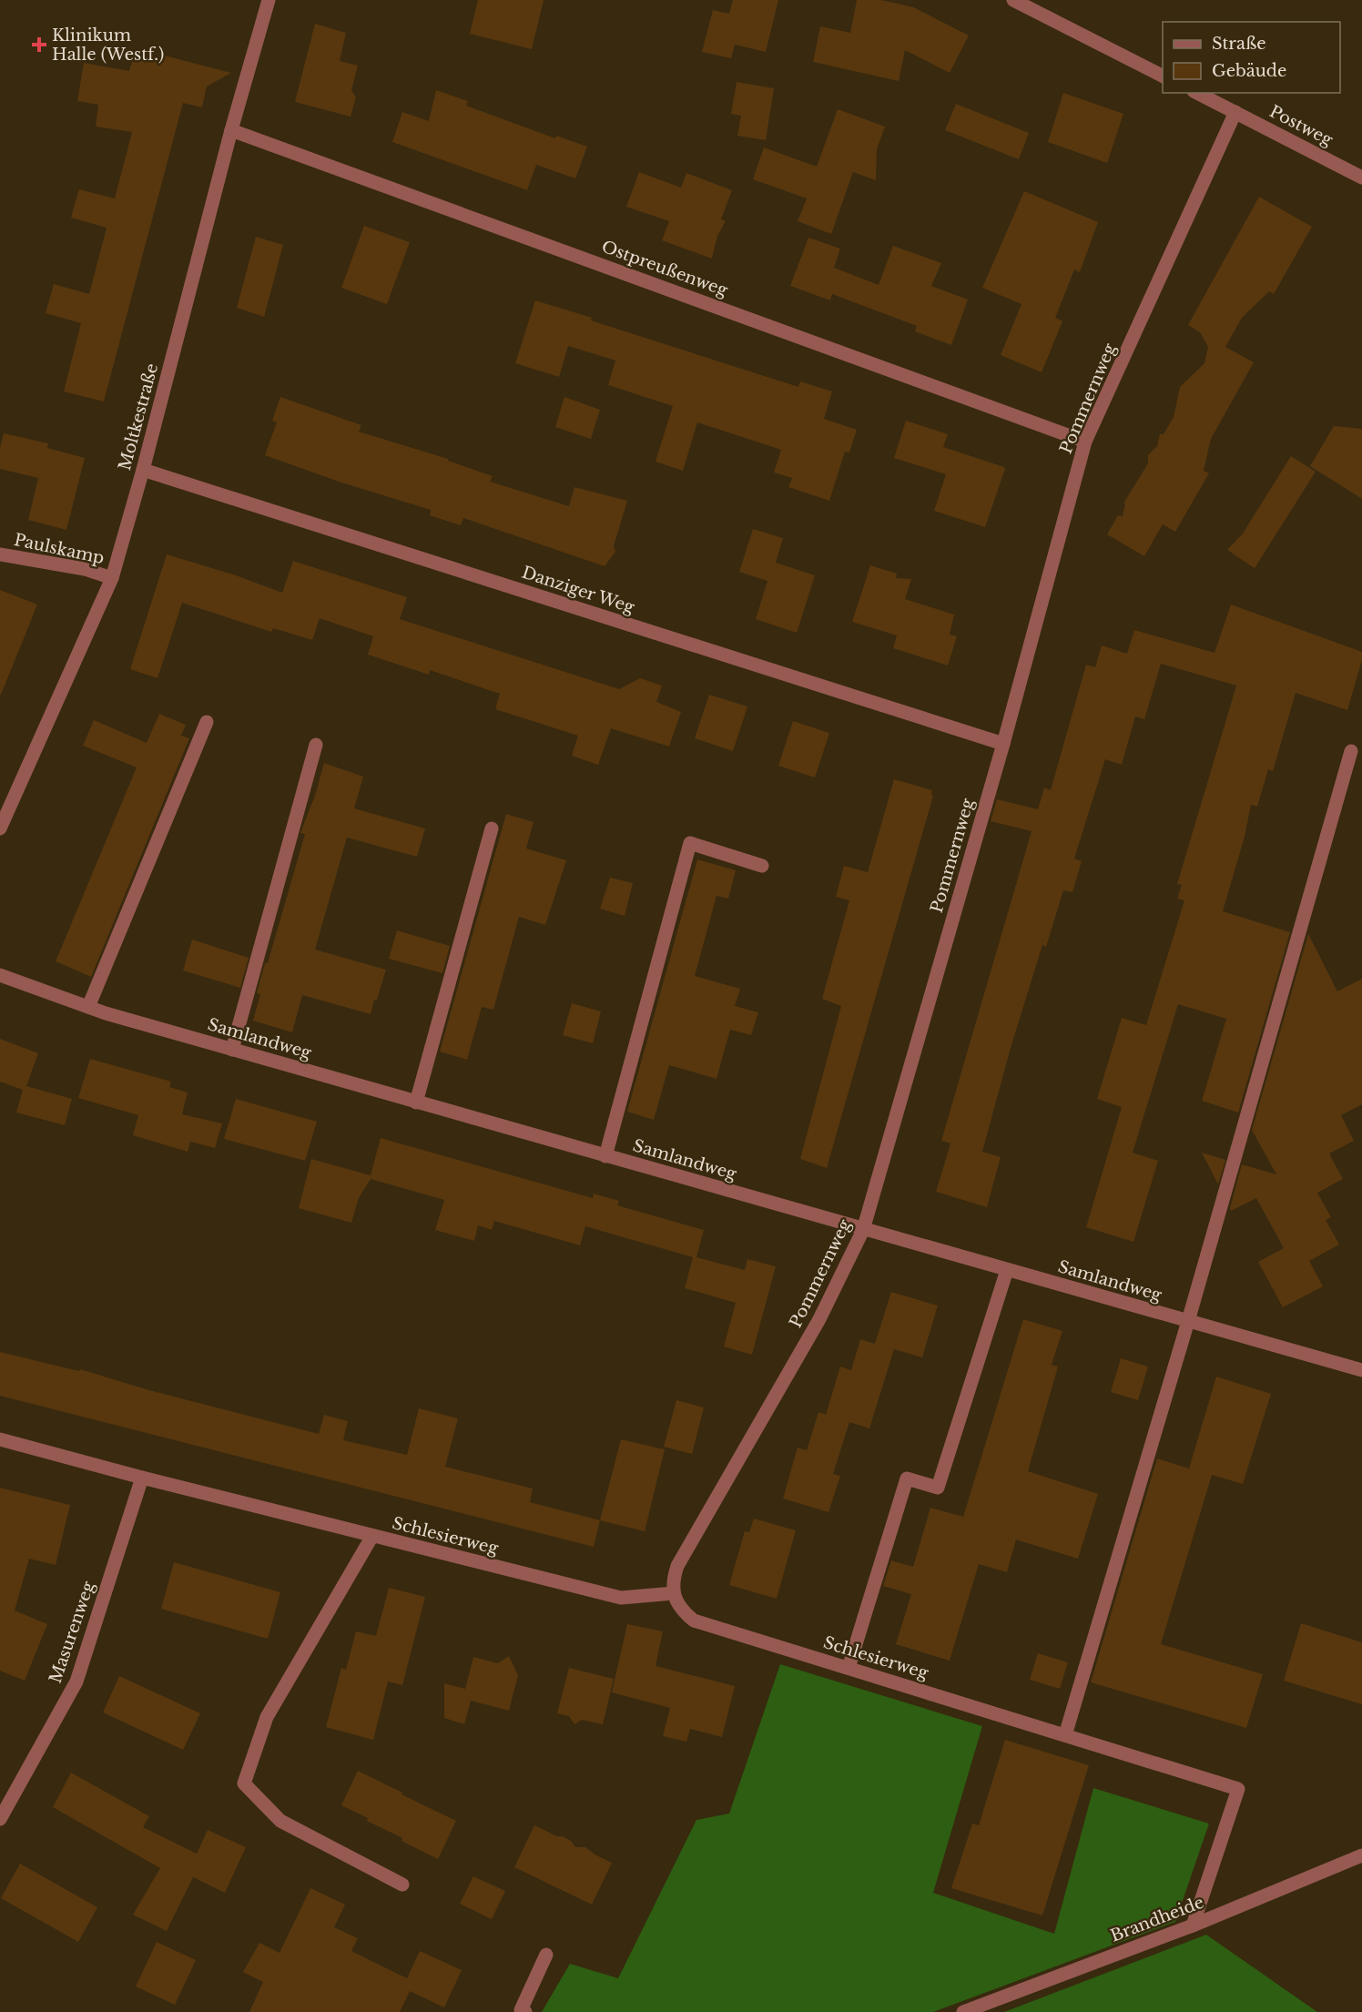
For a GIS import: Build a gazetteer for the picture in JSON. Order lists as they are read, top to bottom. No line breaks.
{"streets":{"street":["Postweg","Ostpreußenweg","Pommernweg","Moltkestraße","Paulskamp","Danziger Weg","Samlandweg","Schlesierweg","Masurenweg","Brandheide"]},"crossings":[["Postweg","Pommernweg"],["Ostpreußenweg","Pommernweg"],["Ostpreußenweg","Moltkestraße"],["Pommernweg","Danziger Weg"],["Pommernweg","Samlandweg"],["Pommernweg","Schlesierweg"],["Moltkestraße","Paulskamp"],["Moltkestraße","Danziger Weg"],["Schlesierweg","Masurenweg"],["Schlesierweg","Brandheide"]],"places":{"health":["Klinikum Halle (Westf.)"]},"legend":["Straße","Gebäude"]}
